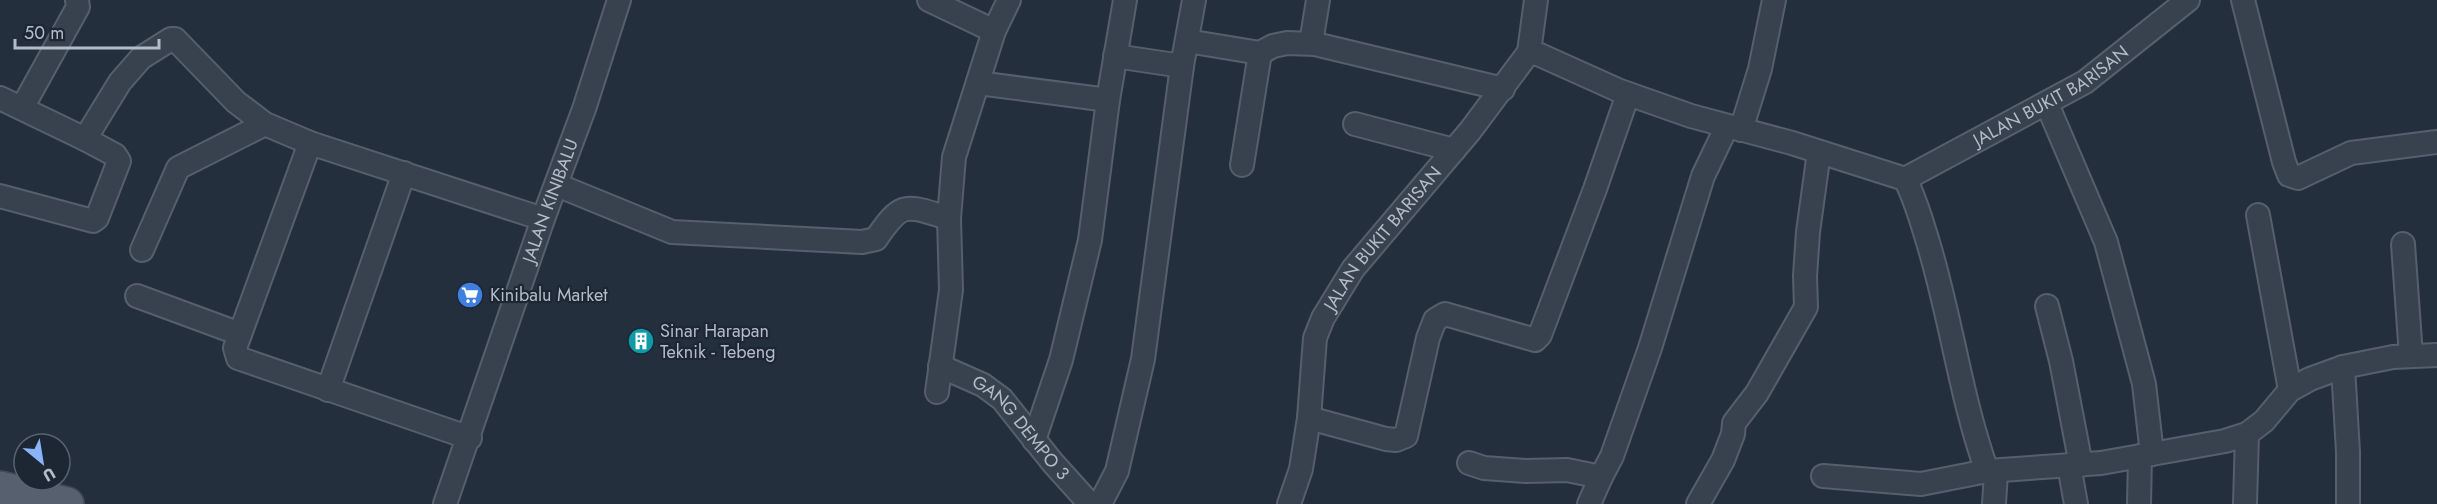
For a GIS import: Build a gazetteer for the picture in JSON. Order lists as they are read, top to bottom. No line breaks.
{"streets":{"street":["JALAN BUKIT BARISAN","JALAN KINIBALU","GANG DEMPO 3"]},"places":{"supermarket":["Kinibalu Market"],"building":["Sinar Harapan Teknik - Tebeng"]},"scale_bar":"50 m","north":"bottom right"}
